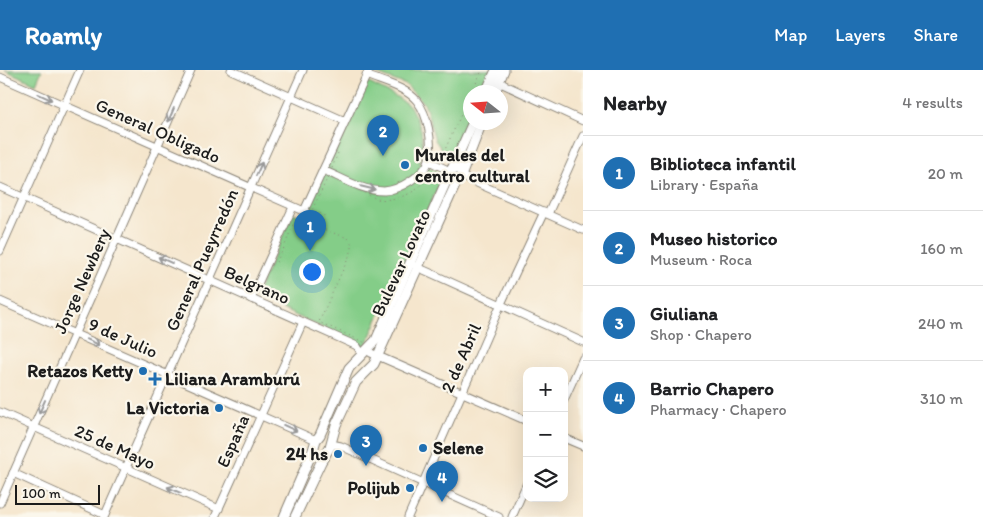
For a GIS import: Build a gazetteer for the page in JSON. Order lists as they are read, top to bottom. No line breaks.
{"streets":{"main road":["Bulevar Lovato","9 de Julio"],"street":["General Obligado","General Pueyrredón","Jorge Newbery","Belgrano","2 de Abril","España","25 de Mayo"]},"crossings":[["General Obligado","General Pueyrredón"],["General Obligado","Jorge Newbery"],["General Pueyrredón","Belgrano"],["General Pueyrredón","9 de Julio"],["General Pueyrredón","25 de Mayo"],["Bulevar Lovato","Belgrano"],["Bulevar Lovato","9 de Julio"],["Jorge Newbery","Belgrano"],["Jorge Newbery","9 de Julio"],["Jorge Newbery","25 de Mayo"],["Belgrano","2 de Abril"],["Belgrano","España"],["9 de Julio","España"],["España","25 de Mayo"]],"one_way":["Jorge Newbery","9 de Julio","25 de Mayo"],"places":{"other":["Murales del centro cultural","Retazos Ketty","La Victoria","Selene","24 hs","Polijub"],"health":["Liliana Aramburú"]},"scale_bar":"100 m","north":"left","page":{"header":"Roamly","nav":["Map","Layers","Share"],"heading":["Nearby","4 results"],"pins":["2","1","3","4"],"list":[{"mark":"1","name":"Biblioteca infantil","note":"Library · España","value":"20 m"},{"mark":"2","name":"Museo historico","note":"Museum · Roca","value":"160 m"},{"mark":"3","name":"Giuliana","note":"Shop · Chapero","value":"240 m"},{"mark":"4","name":"Barrio Chapero","note":"Pharmacy · Chapero","value":"310 m"}],"map_buttons":["+","−"],"scale":"100 m"}}
